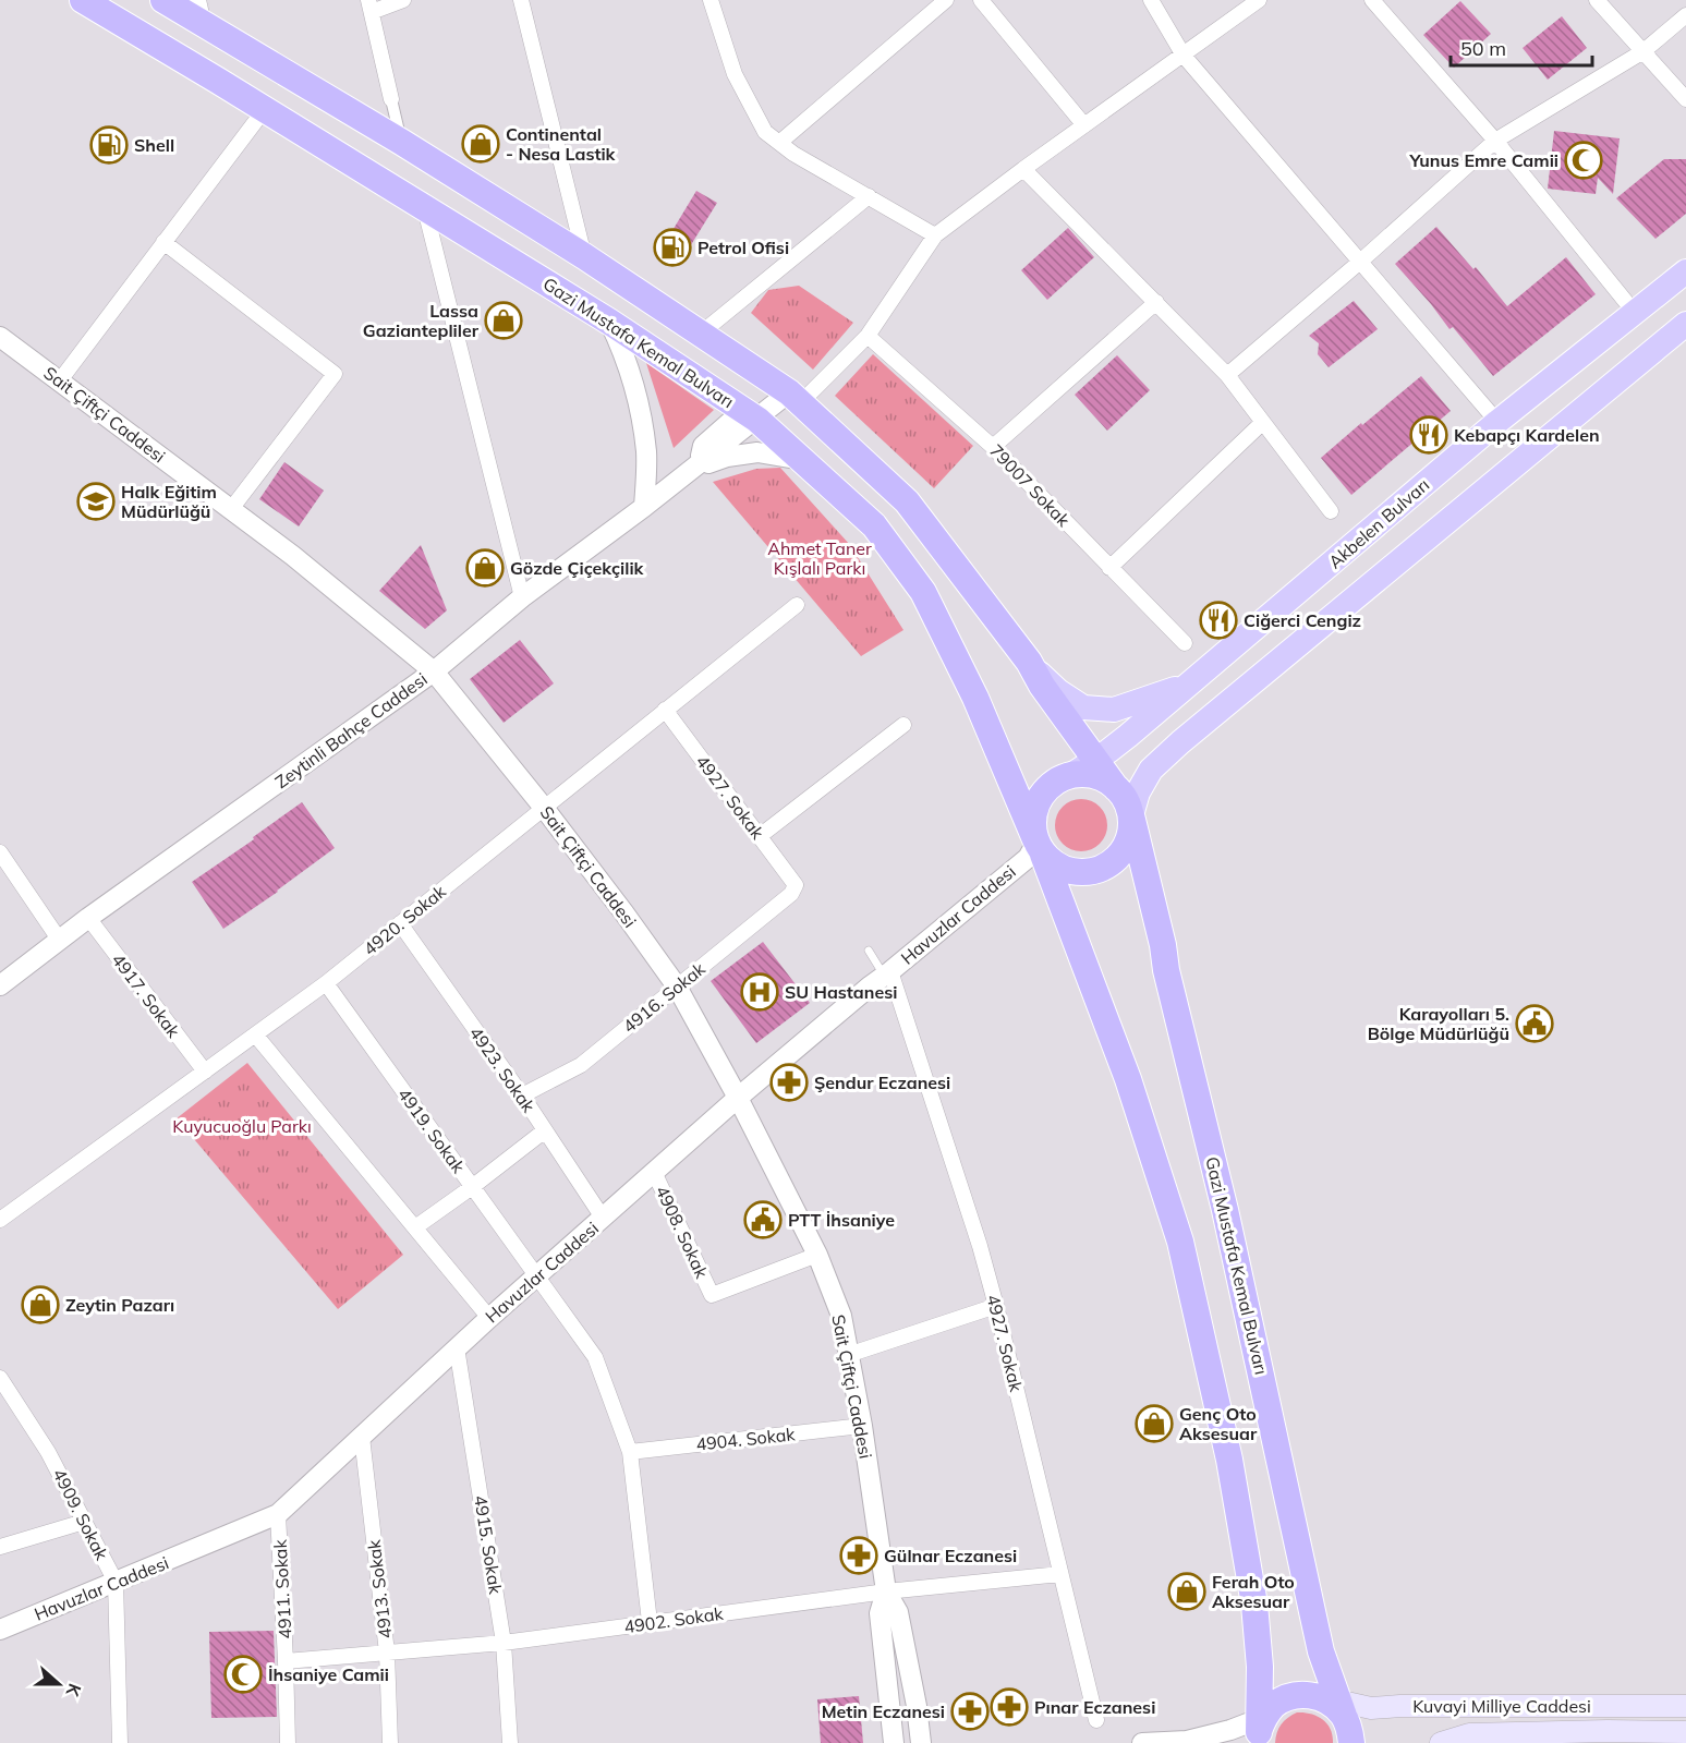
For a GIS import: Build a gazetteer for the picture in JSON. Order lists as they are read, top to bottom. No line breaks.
{"streets":{"highway":["Gazi Mustafa Kemal Bulvarı"],"main road":["Akbelen Bulvarı","Kuvayi Milliye Caddesi"],"street":["Sait Çiftçi Caddesi","79007 Sokak","Zeytinli Bahçe Caddesi","4927. Sokak","Havuzlar Caddesi","4920. Sokak","4917. Sokak","4916. Sokak","4923. Sokak","4919. Sokak","4908. Sokak","4904. Sokak","4909. Sokak","4915. Sokak","4911. Sokak","4913. Sokak","4902. Sokak"]},"crossings":[["Gazi Mustafa Kemal Bulvarı","Akbelen Bulvarı"],["Gazi Mustafa Kemal Bulvarı","Havuzlar Caddesi"],["Gazi Mustafa Kemal Bulvarı","Kuvayi Milliye Caddesi"],["Sait Çiftçi Caddesi","Zeytinli Bahçe Caddesi"],["Sait Çiftçi Caddesi","Havuzlar Caddesi"],["Sait Çiftçi Caddesi","4920. Sokak"],["Sait Çiftçi Caddesi","4916. Sokak"],["Sait Çiftçi Caddesi","4908. Sokak"],["Sait Çiftçi Caddesi","4904. Sokak"],["Sait Çiftçi Caddesi","4902. Sokak"],["Akbelen Bulvarı","Havuzlar Caddesi"],["Zeytinli Bahçe Caddesi","4917. Sokak"],["4927. Sokak","Havuzlar Caddesi"],["4927. Sokak","4920. Sokak"],["4927. Sokak","4916. Sokak"],["4927. Sokak","4902. Sokak"],["Havuzlar Caddesi","4923. Sokak"],["Havuzlar Caddesi","4919. Sokak"],["Havuzlar Caddesi","4908. Sokak"],["Havuzlar Caddesi","4909. Sokak"],["Havuzlar Caddesi","4915. Sokak"],["Havuzlar Caddesi","4911. Sokak"],["Havuzlar Caddesi","4913. Sokak"],["4920. Sokak","4917. Sokak"],["4920. Sokak","4923. Sokak"],["4920. Sokak","4919. Sokak"],["4916. Sokak","4923. Sokak"],["4919. Sokak","4904. Sokak"],["4919. Sokak","4902. Sokak"],["4915. Sokak","4902. Sokak"],["4911. Sokak","4902. Sokak"],["4913. Sokak","4902. Sokak"]],"parks":["Ahmet Taner Kışlalı Parkı","Kuyucuoğlu Parkı"],"places":{"shop":["Continental - Nesa Lastik","Lassa Gaziantepliler","Gözde Çiçekçilik","Zeytin Pazarı","Genç Oto Aksesuar","Ferah Oto Aksesuar"],"fuel station":["Shell","Petrol Ofisi"],"mosque":["Yunus Emre Camii","İhsaniye Camii"],"restaurant":["Kebapçı Kardelen","Ciğerci Cengiz"],"school or university":["Halk Eğitim Müdürlüğü"],"hospital":["SU Hastanesi"],"public building":["Karayolları 5. Bölge Müdürlüğü","PTT İhsaniye"],"pharmacy":["Şendur Eczanesi","Gülnar Eczanesi","Pınar Eczanesi","Metin Eczanesi"]},"scale_bar":"50 m","north":"right"}
